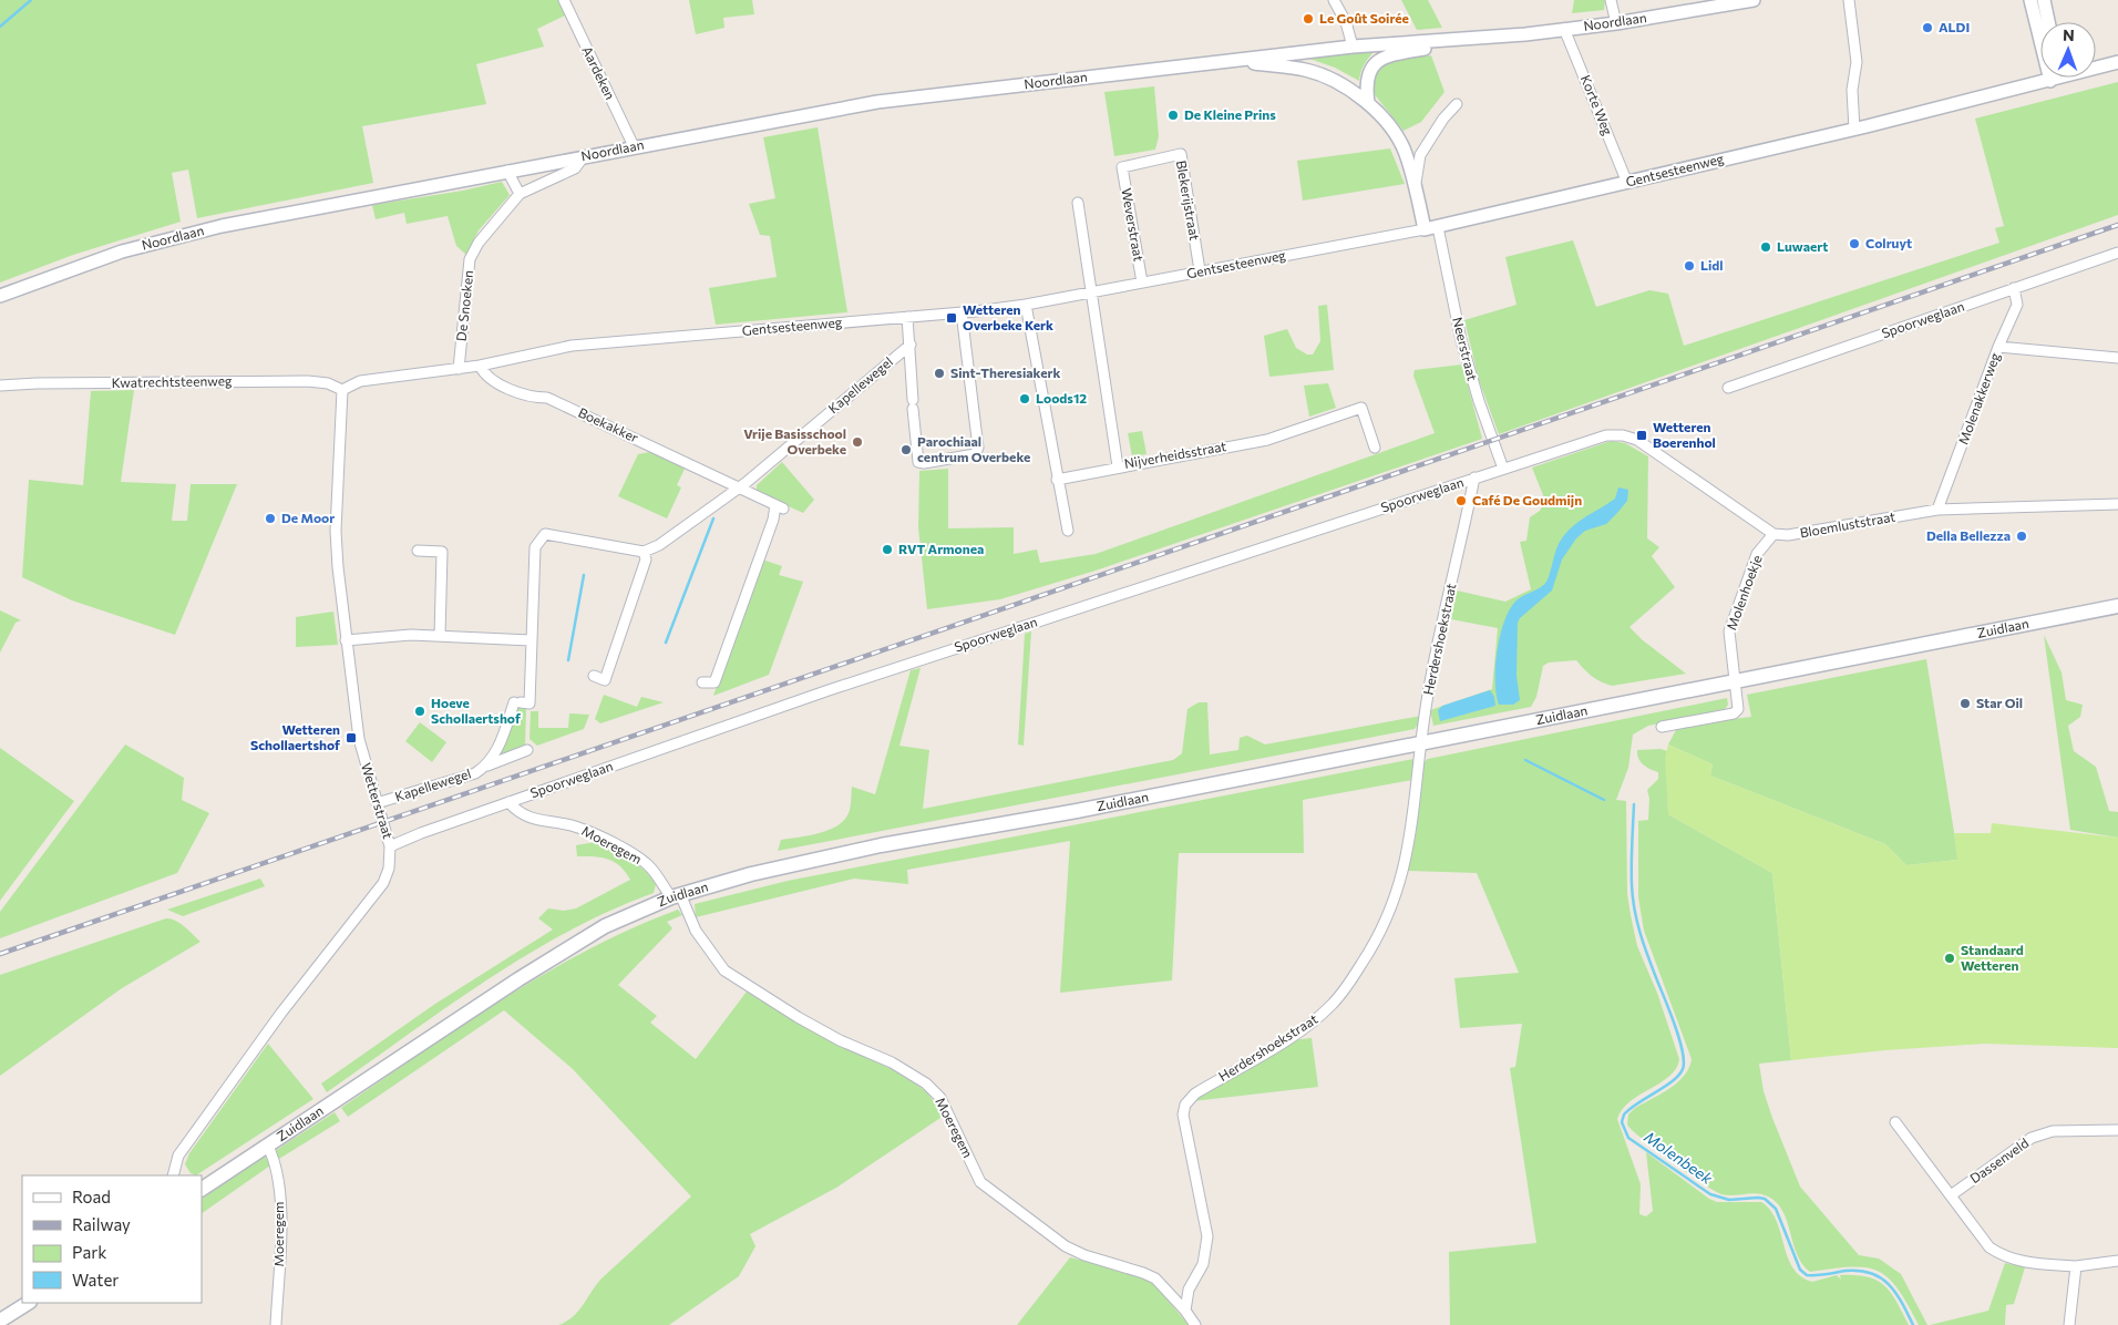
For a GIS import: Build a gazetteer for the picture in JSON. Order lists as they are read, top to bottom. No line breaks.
{"streets":{"main road":["Zuidlaan"],"street":["Noordlaan","Aardeken","Korte Weg","Gentsesteenweg","Blekerijstraat","Weverstraat","De Snoeken","Spoorweglaan","Neerstraat","Kwatrechtsteenweg","Kapellewegel","Molenakkerweg","Boekakker","Nijverheidsstraat","Bloemluststraat","Molenhoekje","Herdershoekstraat","Wetterstraat","Moeregem","Dassenveld"]},"crossings":[["Noordlaan","Aardeken"],["Noordlaan","Korte Weg"],["Noordlaan","Gentsesteenweg"],["Noordlaan","De Snoeken"],["Korte Weg","Gentsesteenweg"],["Gentsesteenweg","Blekerijstraat"],["Gentsesteenweg","Weverstraat"],["Gentsesteenweg","De Snoeken"],["Gentsesteenweg","Neerstraat"],["Gentsesteenweg","Kwatrechtsteenweg"],["Gentsesteenweg","Boekakker"],["Gentsesteenweg","Nijverheidsstraat"],["Gentsesteenweg","Wetterstraat"],["Blekerijstraat","Weverstraat"],["Spoorweglaan","Neerstraat"],["Spoorweglaan","Molenakkerweg"],["Spoorweglaan","Bloemluststraat"],["Spoorweglaan","Molenhoekje"],["Spoorweglaan","Herdershoekstraat"],["Spoorweglaan","Wetterstraat"],["Spoorweglaan","Moeregem"],["Kwatrechtsteenweg","Wetterstraat"],["Kapellewegel","Boekakker"],["Kapellewegel","Wetterstraat"],["Molenakkerweg","Bloemluststraat"],["Bloemluststraat","Molenhoekje"],["Molenhoekje","Zuidlaan"],["Zuidlaan","Herdershoekstraat"],["Zuidlaan","Moeregem"],["Herdershoekstraat","Moeregem"]],"water":["Molenbeek"],"places":{"other":["Le Goût Soirée","ALDI","De Kleine Prins","Colruyt","Luwaert","Lidl","Sint-Theresiakerk","Loods12","Vrije Basisschool Overbeke","Parochiaal centrum Overbeke","Café De Goudmijn","De Moor","Della Bellezza","RVT Armonea","Star Oil","Hoeve Schollaertshof","Standaard Wetteren"],"transit":["Wetteren Overbeke Kerk","Wetteren Boerenhol","Wetteren Schollaertshof"]},"legend":["Road","Railway","Park","Water"],"north":"top"}
